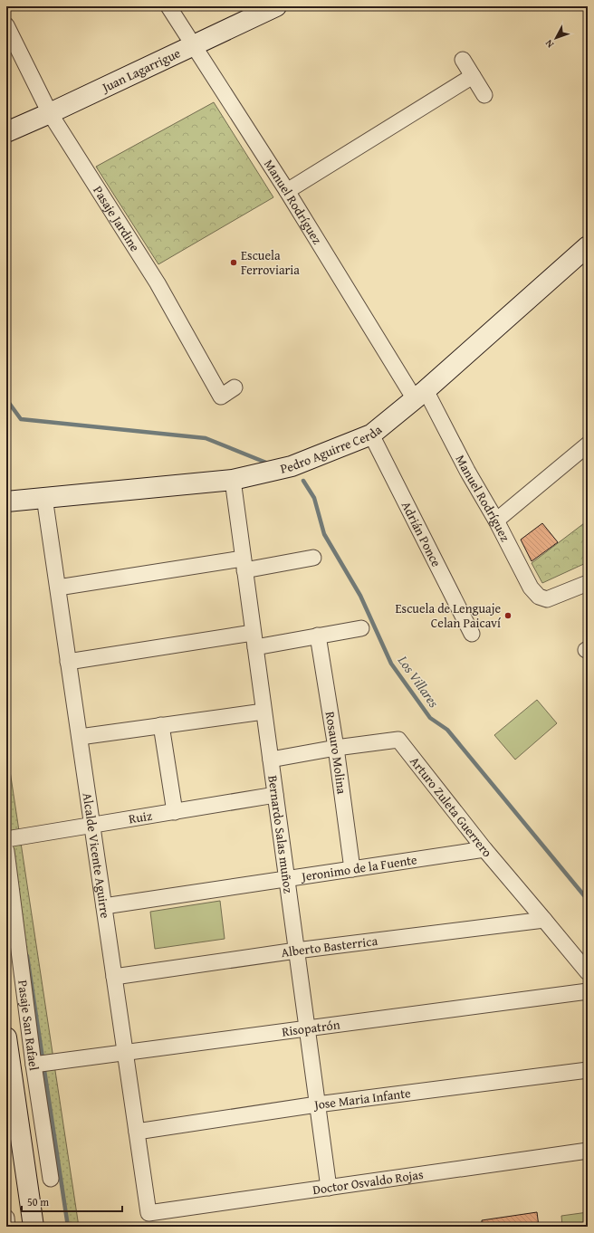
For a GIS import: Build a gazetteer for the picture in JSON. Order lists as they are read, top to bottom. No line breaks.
{"streets":{"street":["Juan Lagarrigue","Manuel Rodríguez","Pasaje Jardine","Pedro Aguirre Cerda","Adrián Ponce","Rosauro Molina","Arturo Zuleta Guerrero","Ruiz","Bernardo Salas muñoz","Alcalde Vicente Aguirre","Jeronimo de la Fuente","Alberto Basterrica","Pasaje San Rafael","Risopatrón","Jose Maria Infante","Doctor Osvaldo Rojas"]},"crossings":[["Juan Lagarrigue","Manuel Rodríguez"],["Juan Lagarrigue","Pasaje Jardine"],["Manuel Rodríguez","Pedro Aguirre Cerda"],["Pedro Aguirre Cerda","Adrián Ponce"],["Pedro Aguirre Cerda","Bernardo Salas muñoz"],["Pedro Aguirre Cerda","Alcalde Vicente Aguirre"],["Rosauro Molina","Arturo Zuleta Guerrero"],["Rosauro Molina","Jeronimo de la Fuente"],["Arturo Zuleta Guerrero","Bernardo Salas muñoz"],["Arturo Zuleta Guerrero","Jeronimo de la Fuente"],["Arturo Zuleta Guerrero","Alberto Basterrica"],["Ruiz","Bernardo Salas muñoz"],["Ruiz","Alcalde Vicente Aguirre"],["Bernardo Salas muñoz","Jeronimo de la Fuente"],["Bernardo Salas muñoz","Alberto Basterrica"],["Bernardo Salas muñoz","Risopatrón"],["Bernardo Salas muñoz","Jose Maria Infante"],["Bernardo Salas muñoz","Doctor Osvaldo Rojas"],["Alcalde Vicente Aguirre","Jeronimo de la Fuente"],["Alcalde Vicente Aguirre","Alberto Basterrica"],["Alcalde Vicente Aguirre","Risopatrón"],["Alcalde Vicente Aguirre","Jose Maria Infante"],["Alcalde Vicente Aguirre","Doctor Osvaldo Rojas"],["Pasaje San Rafael","Risopatrón"]],"water":["Los Villares"],"places":["Escuela Ferroviaria","Escuela de Lenguaje Celan Paicaví"],"scale_bar":"50 m","north":"bottom left"}
